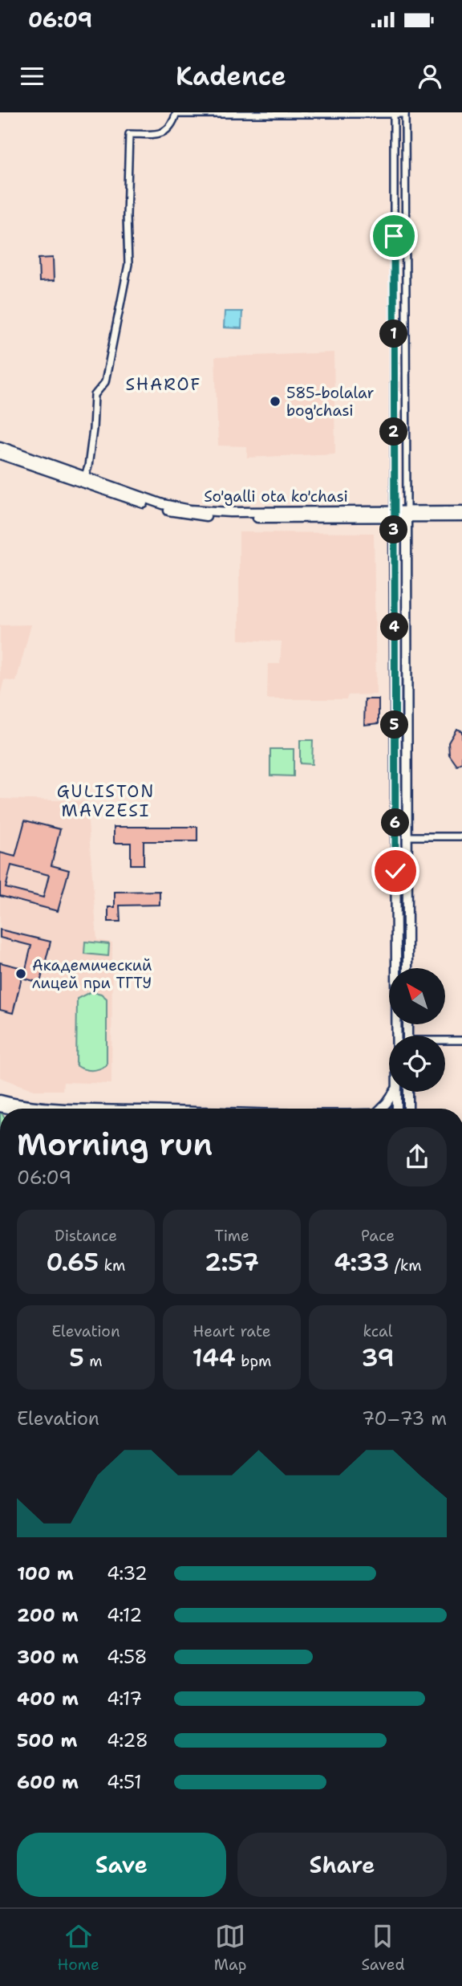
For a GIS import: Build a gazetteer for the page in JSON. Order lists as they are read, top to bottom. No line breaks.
{"streets":{"main road":["So'galli ota ko'chasi"]},"districts":["SHAROF","GULISTON MAVZESI"],"places":["585-bolalar bog'chasi","Академический лицей при ТГТУ"],"north":"top left","page":{"status":"06:09","header":"Kadence","pins":["1","2","3","4","5","6"],"heading":["Morning run","06:09"],"stats":[["Distance","0.65 km"],["Time","2:57"],["Pace","4:33 /km"],["Elevation","5 m"],["Heart rate","144 bpm"],["kcal","39"]],"chart":["Elevation","70–73 m"],"list":[{"name":"100 m","note":"4:32"},{"name":"200 m","note":"4:12"},{"name":"300 m","note":"4:58"},{"name":"400 m","note":"4:17"},{"name":"500 m","note":"4:28"},{"name":"600 m","note":"4:51"}],"buttons":["Save","Share"],"tabs":["Home","Map","Saved"]}}
